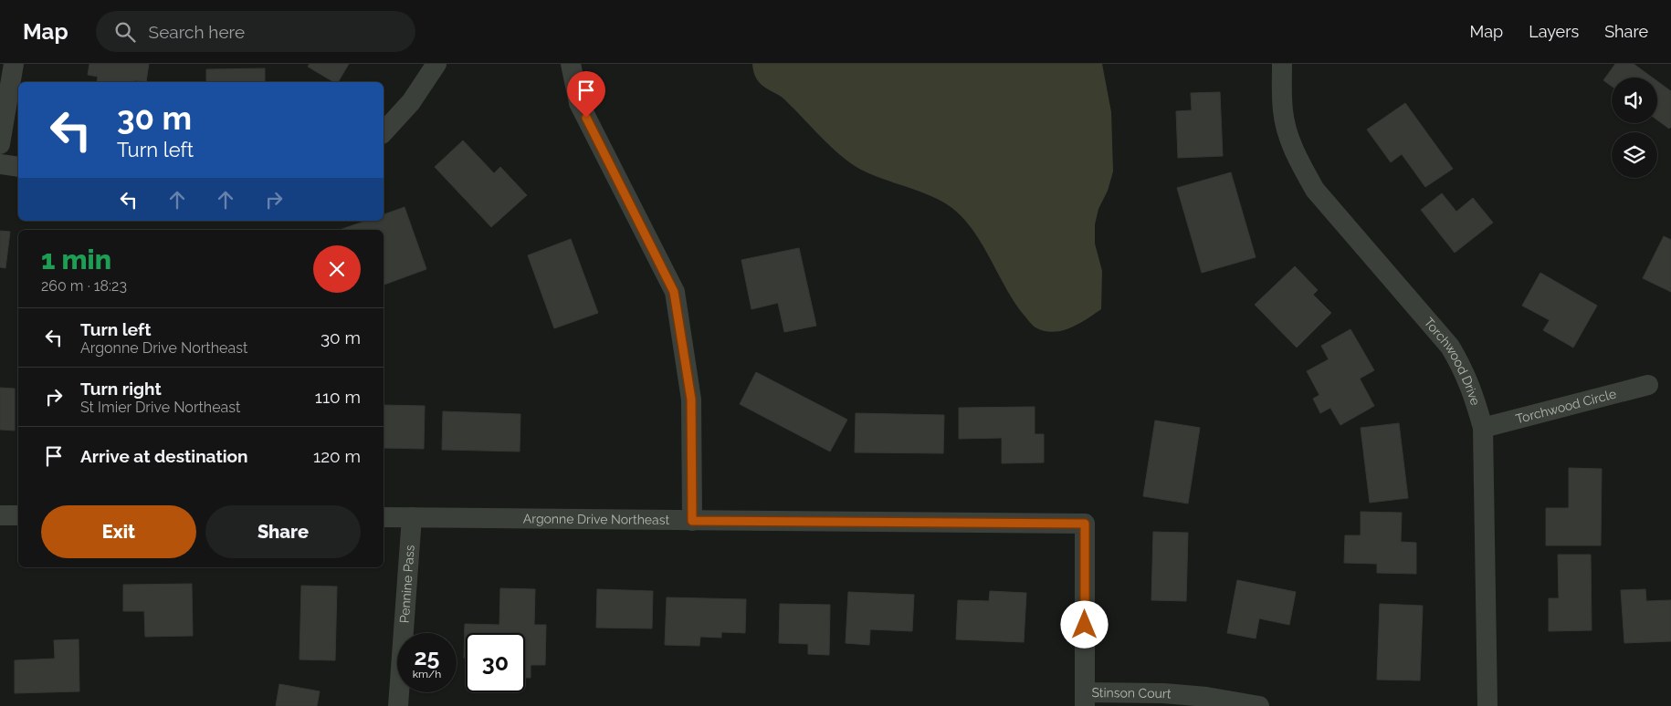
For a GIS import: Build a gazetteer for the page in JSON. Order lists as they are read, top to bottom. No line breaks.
{"streets":{"street":["Torchwood Drive","Torchwood Circle","Argonne Drive Northeast","Pennine Pass","Stinson Court"]},"crossings":[["Torchwood Drive","Torchwood Circle"],["Argonne Drive Northeast","Pennine Pass"],["Argonne Drive Northeast","Stinson Court"]],"page":{"header":"Map","search":"Search here","nav":["Map","Layers","Share"],"turn":["30 m","Turn left"],"heading":["1 min","260 m · 18:23"],"list":[{"name":"Turn left","note":"Argonne Drive Northeast","value":"30 m"},{"name":"Turn right","note":"St Imier Drive Northeast","value":"110 m"},{"name":"Arrive at destination","value":"120 m"}],"buttons":["Exit","Share"],"speed":"25 km/h","limit":"30"}}
